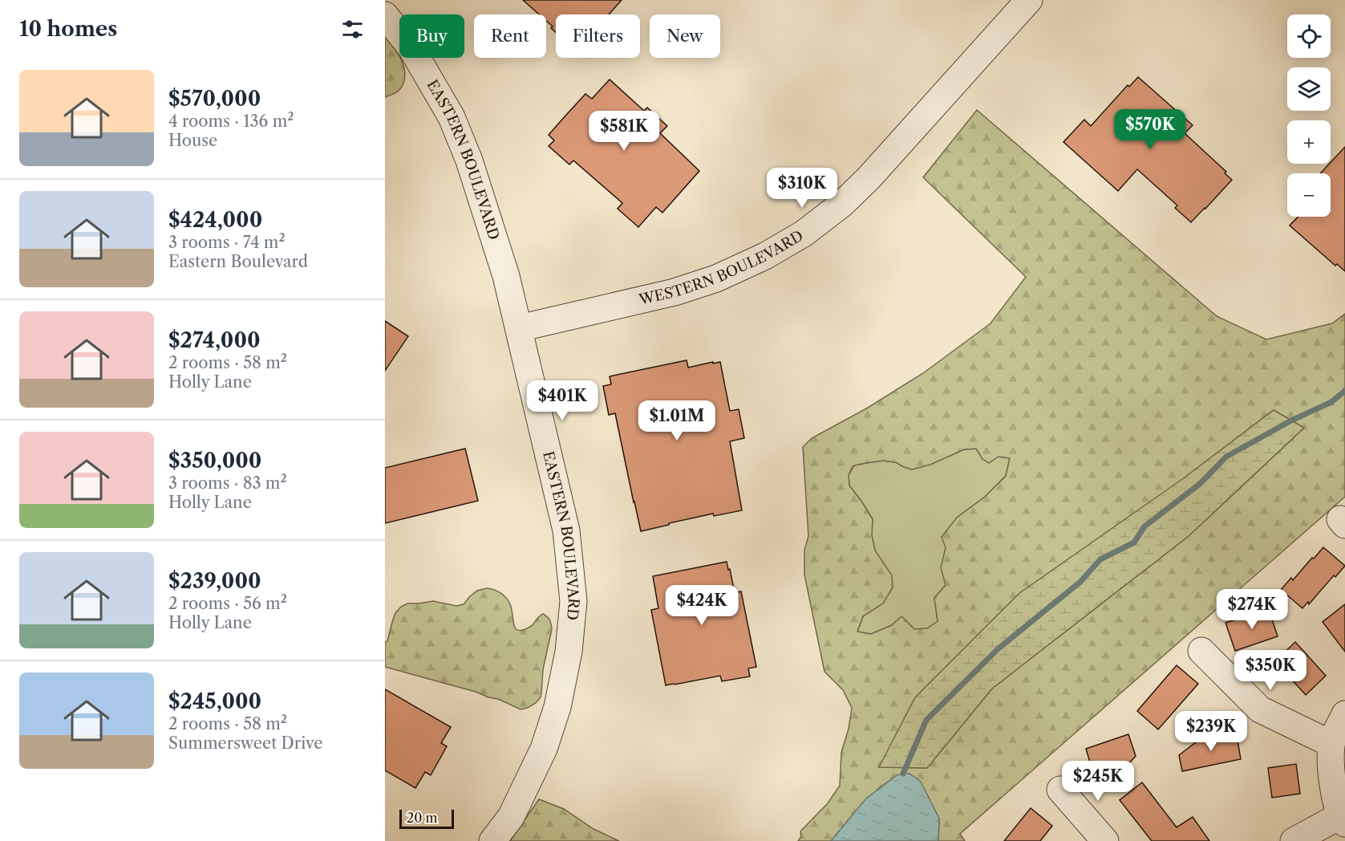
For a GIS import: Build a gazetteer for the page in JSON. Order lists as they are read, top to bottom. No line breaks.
{"streets":{"street":["EASTERN BOULEVARD","WESTERN BOULEVARD"]},"crossings":[["EASTERN BOULEVARD","WESTERN BOULEVARD"]],"scale_bar":"20 m","page":{"heading":"10 homes","map_buttons":["+","−"],"chip":["Buy","Rent","Filters","New"],"list":[{"name":"$570,000","note":"4 rooms · 136 m² · House"},{"name":"$424,000","note":"3 rooms · 74 m² · Eastern Boulevard"},{"name":"$274,000","note":"2 rooms · 58 m² · Holly Lane"},{"name":"$350,000","note":"3 rooms · 83 m² · Holly Lane"},{"name":"$239,000","note":"2 rooms · 56 m² · Holly Lane"},{"name":"$245,000","note":"2 rooms · 58 m² · Summersweet Drive"}],"price":["$570K","$581K","$310K","$401K","$1.01M","$424K","$274K","$350K","$239K","$245K"],"scale":"20 m"}}
